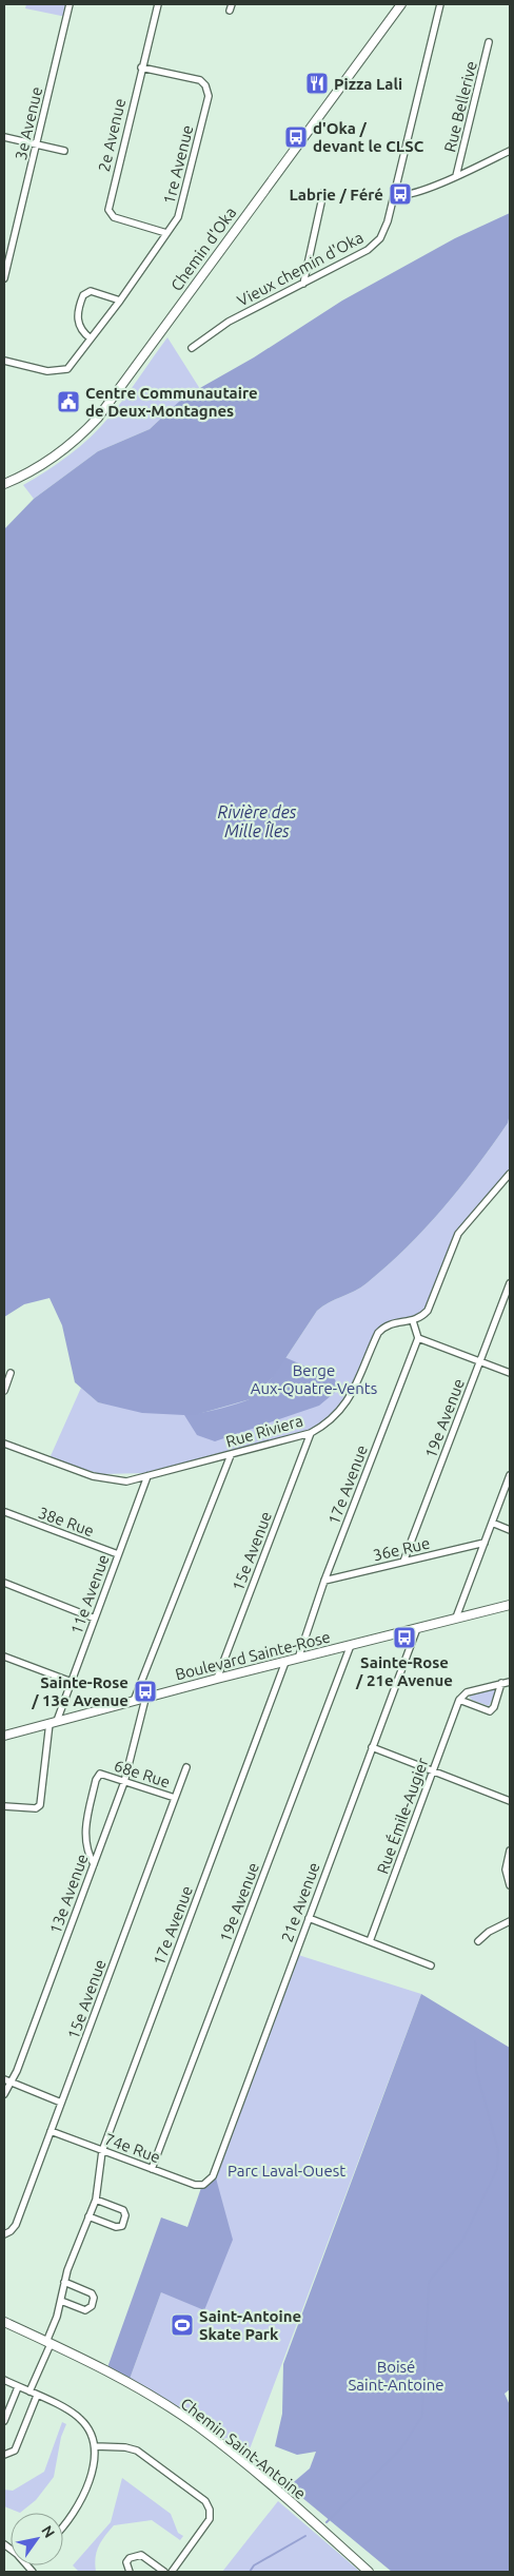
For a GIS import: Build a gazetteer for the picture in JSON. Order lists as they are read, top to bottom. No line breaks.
{"streets":{"street":["Rue Bellerive","3e Avenue","2e Avenue","1re Avenue","Chemin d'Oka","Vieux chemin d'Oka","19e Avenue","Rue Riviera","17e Avenue","38e Rue","36e Rue","15e Avenue","11e Avenue","Boulevard Sainte-Rose","68e Rue","Rue Émile-Augier","13e Avenue","21e Avenue","74e Rue","Chemin Saint-Antoine"]},"crossings":[["2e Avenue","1re Avenue"],["19e Avenue","36e Rue"],["19e Avenue","Boulevard Sainte-Rose"],["19e Avenue","74e Rue"],["Rue Riviera","15e Avenue"],["Rue Riviera","11e Avenue"],["17e Avenue","36e Rue"],["17e Avenue","Boulevard Sainte-Rose"],["17e Avenue","74e Rue"],["17e Avenue","Chemin Saint-Antoine"],["38e Rue","11e Avenue"],["15e Avenue","Boulevard Sainte-Rose"],["15e Avenue","68e Rue"],["15e Avenue","74e Rue"],["11e Avenue","Boulevard Sainte-Rose"],["Boulevard Sainte-Rose","13e Avenue"],["Boulevard Sainte-Rose","21e Avenue"],["68e Rue","13e Avenue"],["21e Avenue","74e Rue"]],"water":["Rivière des Mille Îles"],"parks":["Berge Aux-Quatre-Vents","Parc Laval-Ouest","Boisé Saint-Antoine"],"places":{"restaurant":["Pizza Lali"],"bus stop":["d'Oka / devant le CLSC","Labrie / Féré","Sainte-Rose / 21e Avenue","Sainte-Rose / 13e Avenue"],"public building":["Centre Communautaire de Deux-Montagnes"],"sports":["Saint-Antoine Skate Park"]},"north":"top right"}
